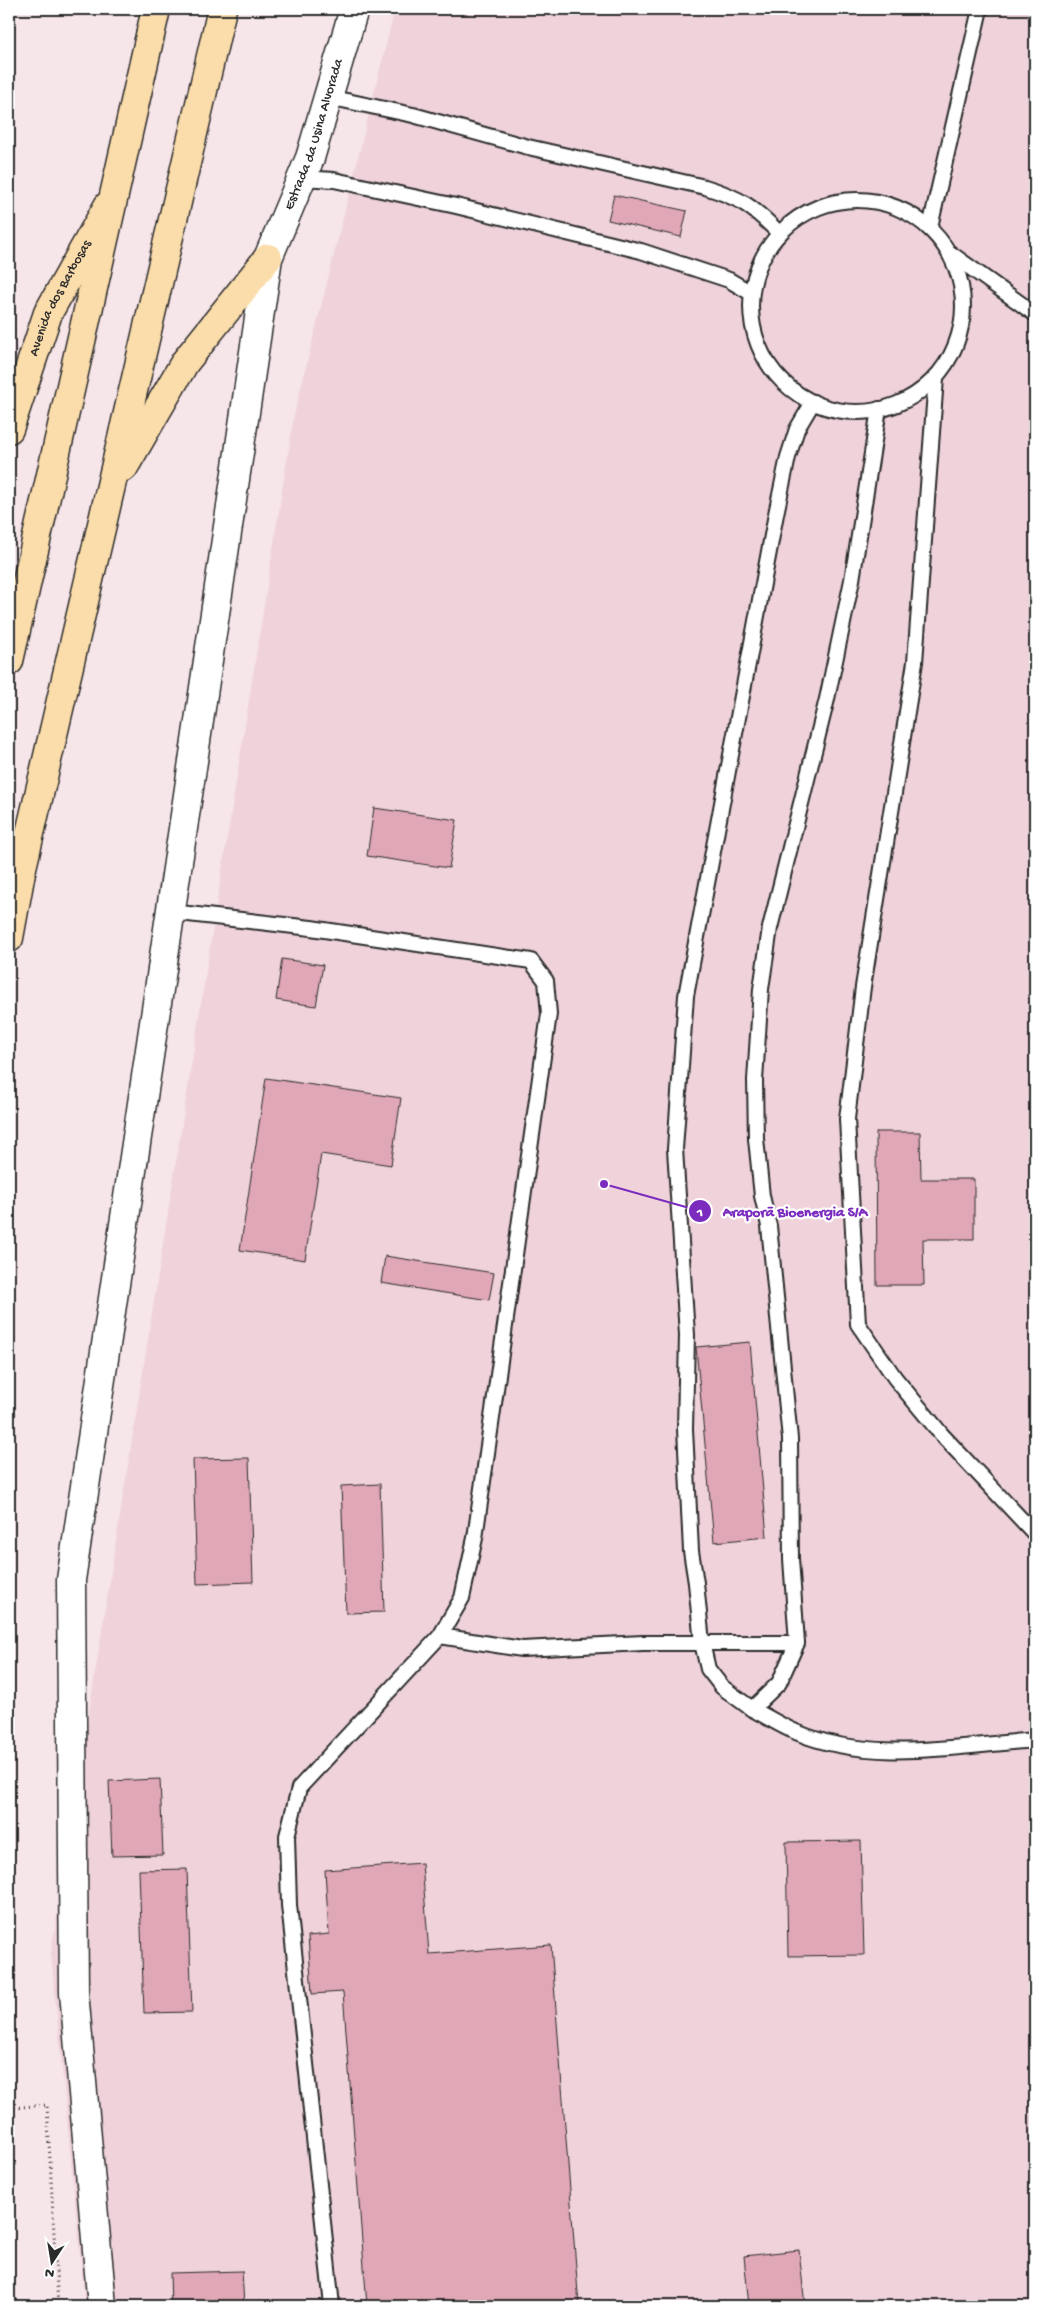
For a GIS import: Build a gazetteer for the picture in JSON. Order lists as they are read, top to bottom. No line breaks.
{"streets":{"highway":["Avenida dos Barbosas"],"street":["Estrada da Usina Alvorada"]},"places":["Araporã Bioenergia S/A"],"north":"bottom"}
